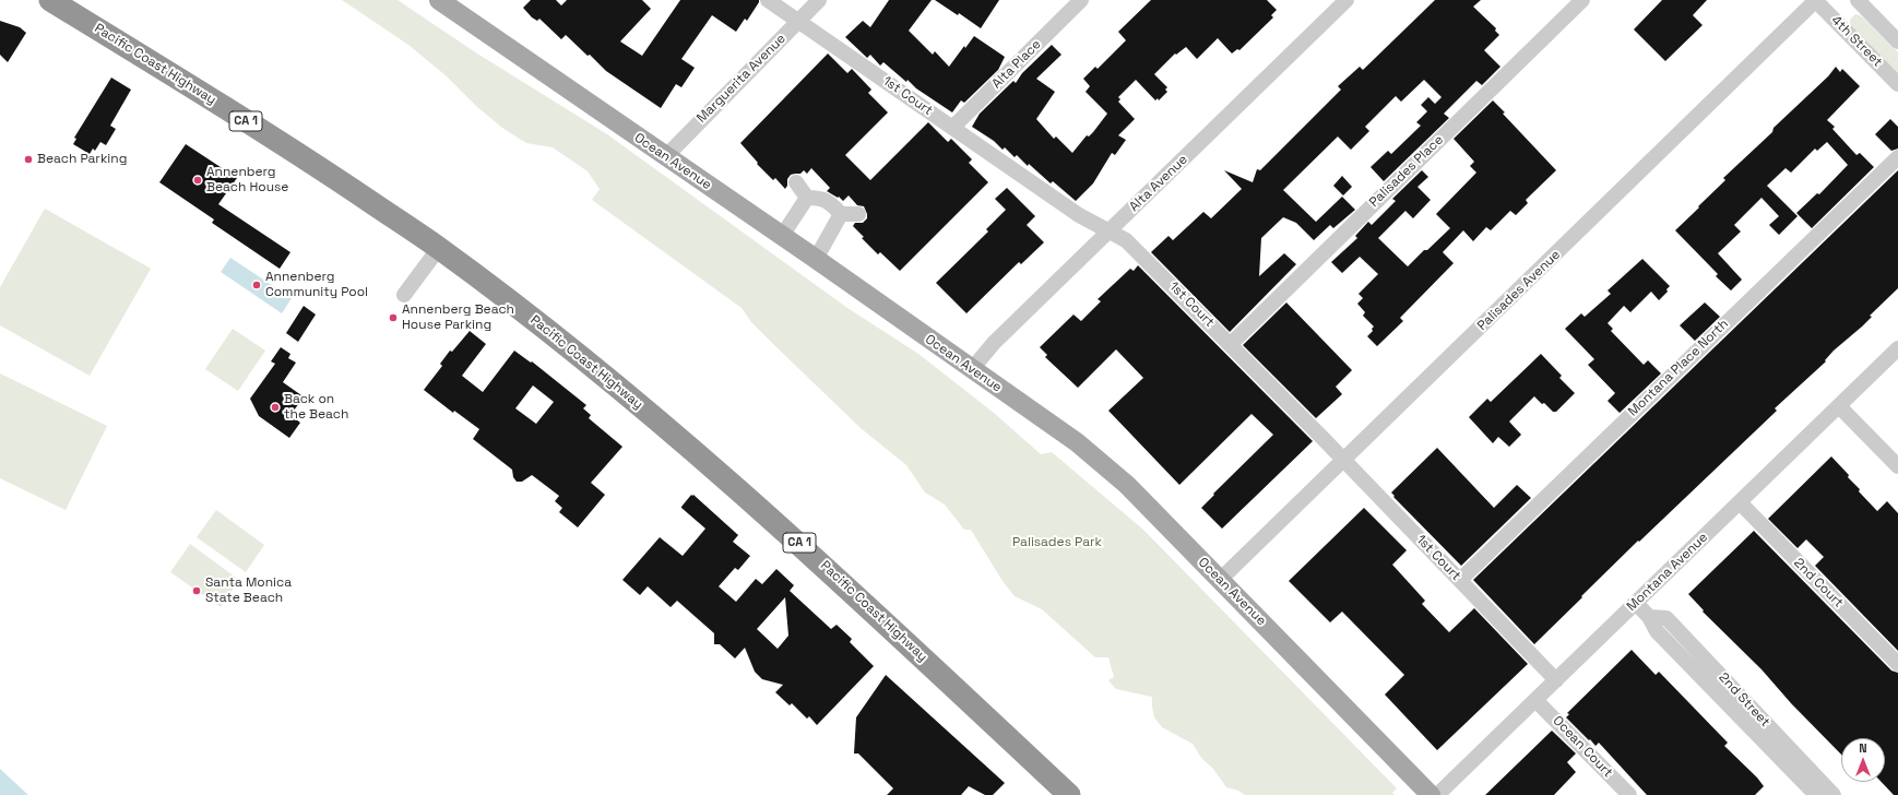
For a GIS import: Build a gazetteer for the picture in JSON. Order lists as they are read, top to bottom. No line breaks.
{"streets":{"highway":["Pacific Coast Highway","CA 1"],"main road":["Ocean Avenue"],"street":["4th Street","Alta Place","Marguerita Avenue","1st Court","Palisades Place","Alta Avenue","Palisades Avenue","Montana Place North","Montana Avenue","2nd Court","2nd Street","Ocean Court"]},"crossings":[["4th Street","Palisades Avenue"],["Alta Place","1st Court"],["Marguerita Avenue","1st Court"],["Marguerita Avenue","Ocean Avenue"],["1st Court","Palisades Place"],["1st Court","Alta Avenue"],["1st Court","Palisades Avenue"],["1st Court","Montana Place North"],["1st Court","Montana Avenue"],["Ocean Avenue","Alta Avenue"],["Ocean Avenue","Palisades Avenue"],["Montana Avenue","2nd Court"],["Montana Avenue","2nd Street"],["Montana Avenue","Ocean Court"]],"parks":["Palisades Park"],"places":["Beach Parking","Annenberg Beach House","Annenberg Community Pool","Annenberg Beach House Parking","Back on the Beach","Santa Monica State Beach"],"north":"top"}
